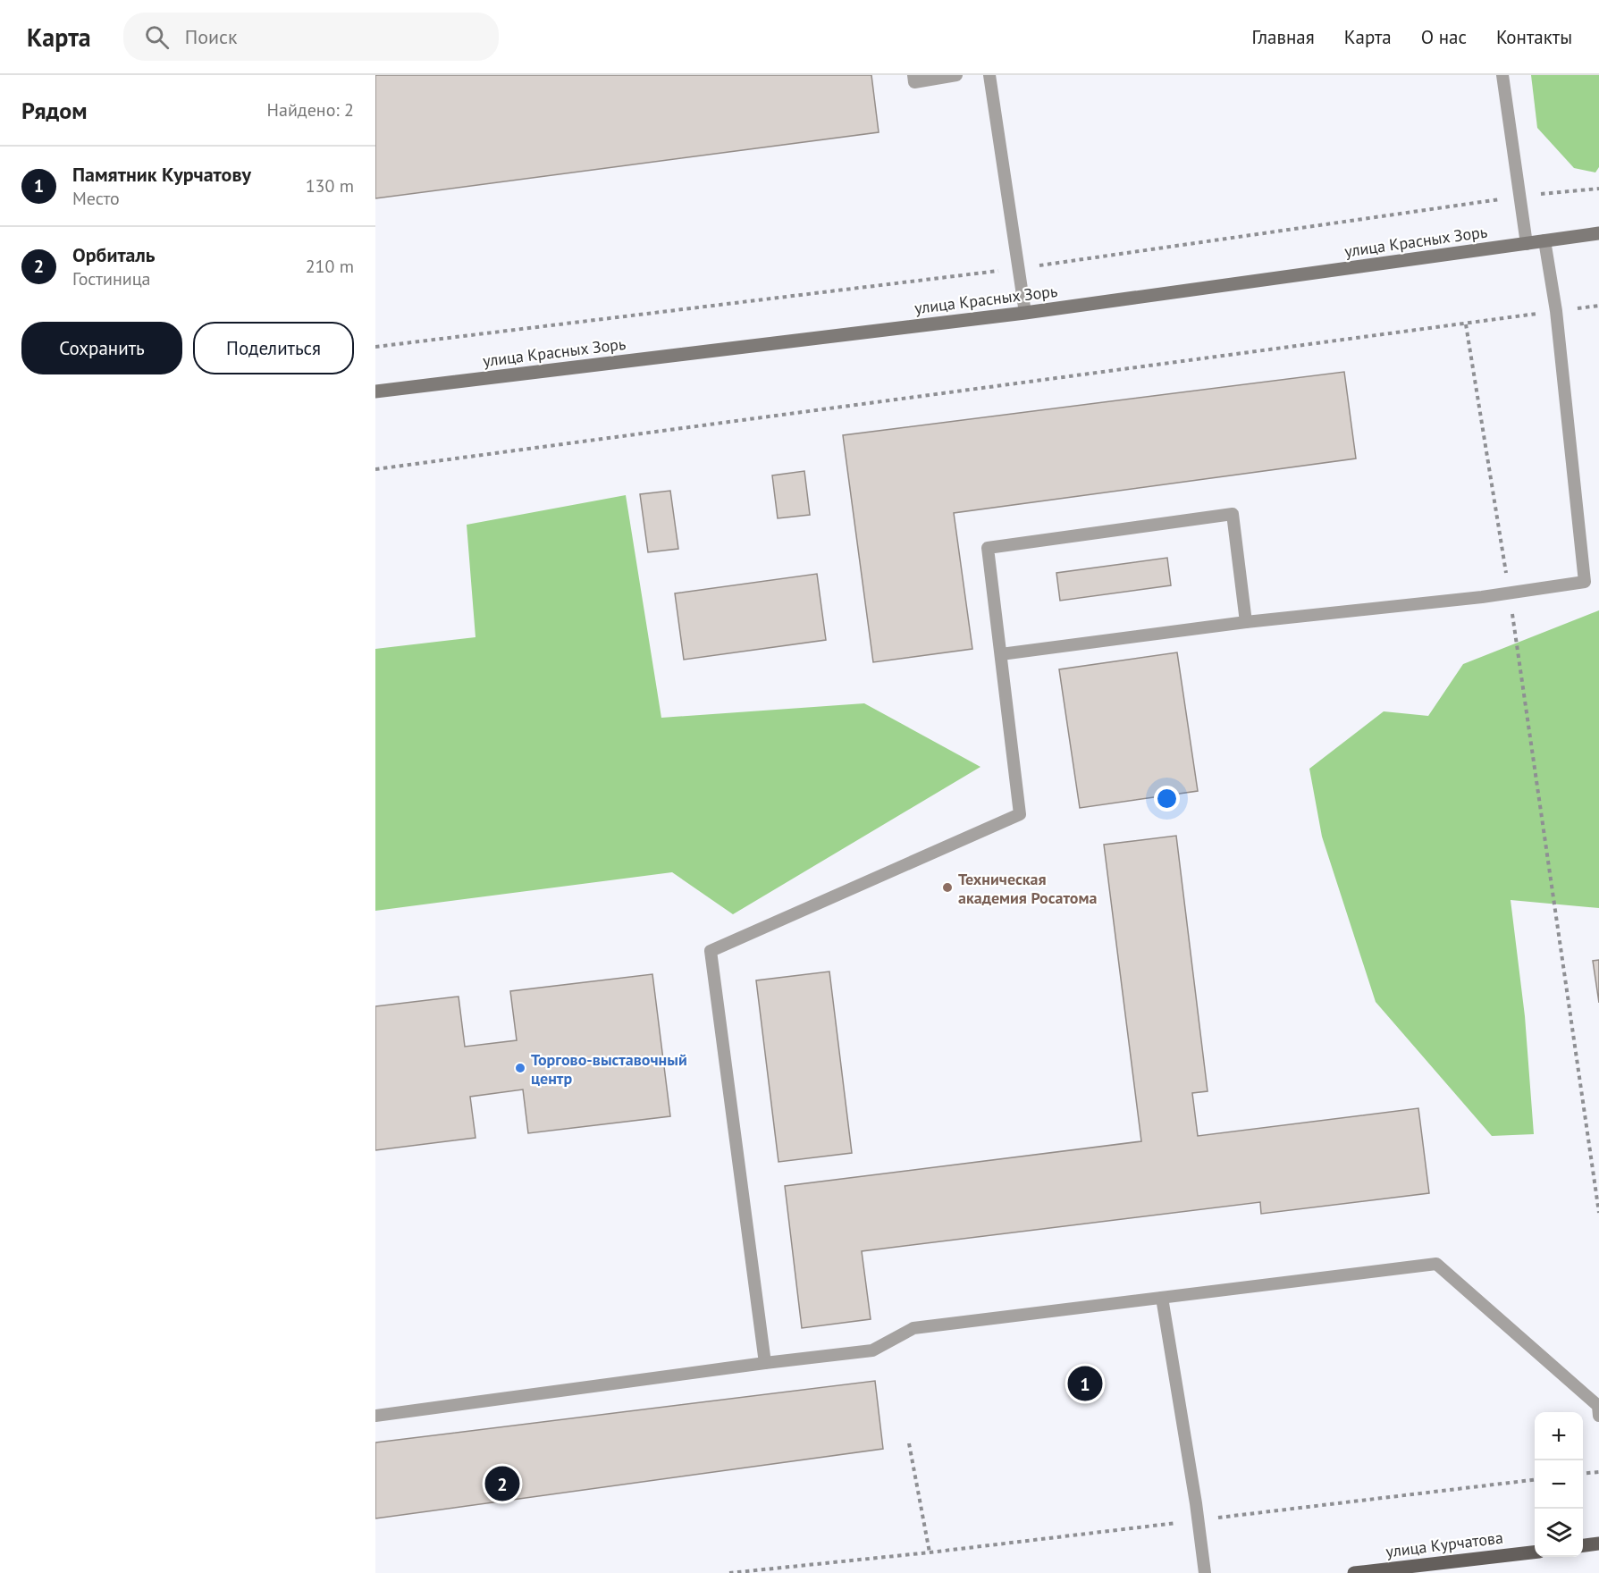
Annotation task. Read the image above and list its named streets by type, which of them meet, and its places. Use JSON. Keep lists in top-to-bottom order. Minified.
{"streets":{"main road":["улица Курчатова"],"street":["улица Красных Зорь"]},"places":["Техническая академия Росатома","Торгово-выставочный центр"],"page":{"header":"Карта","search":"Поиск","nav":["Главная","Карта","О нас","Контакты"],"heading":["Рядом","Найдено: 2"],"list":[{"mark":"1","name":"Памятник Курчатову","note":"Место","value":"130 m"},{"mark":"2","name":"Орбиталь","note":"Гостиница","value":"210 m"}],"buttons":["Сохранить","Поделиться"],"pins":["1","2"],"map_buttons":["+","−"]}}
